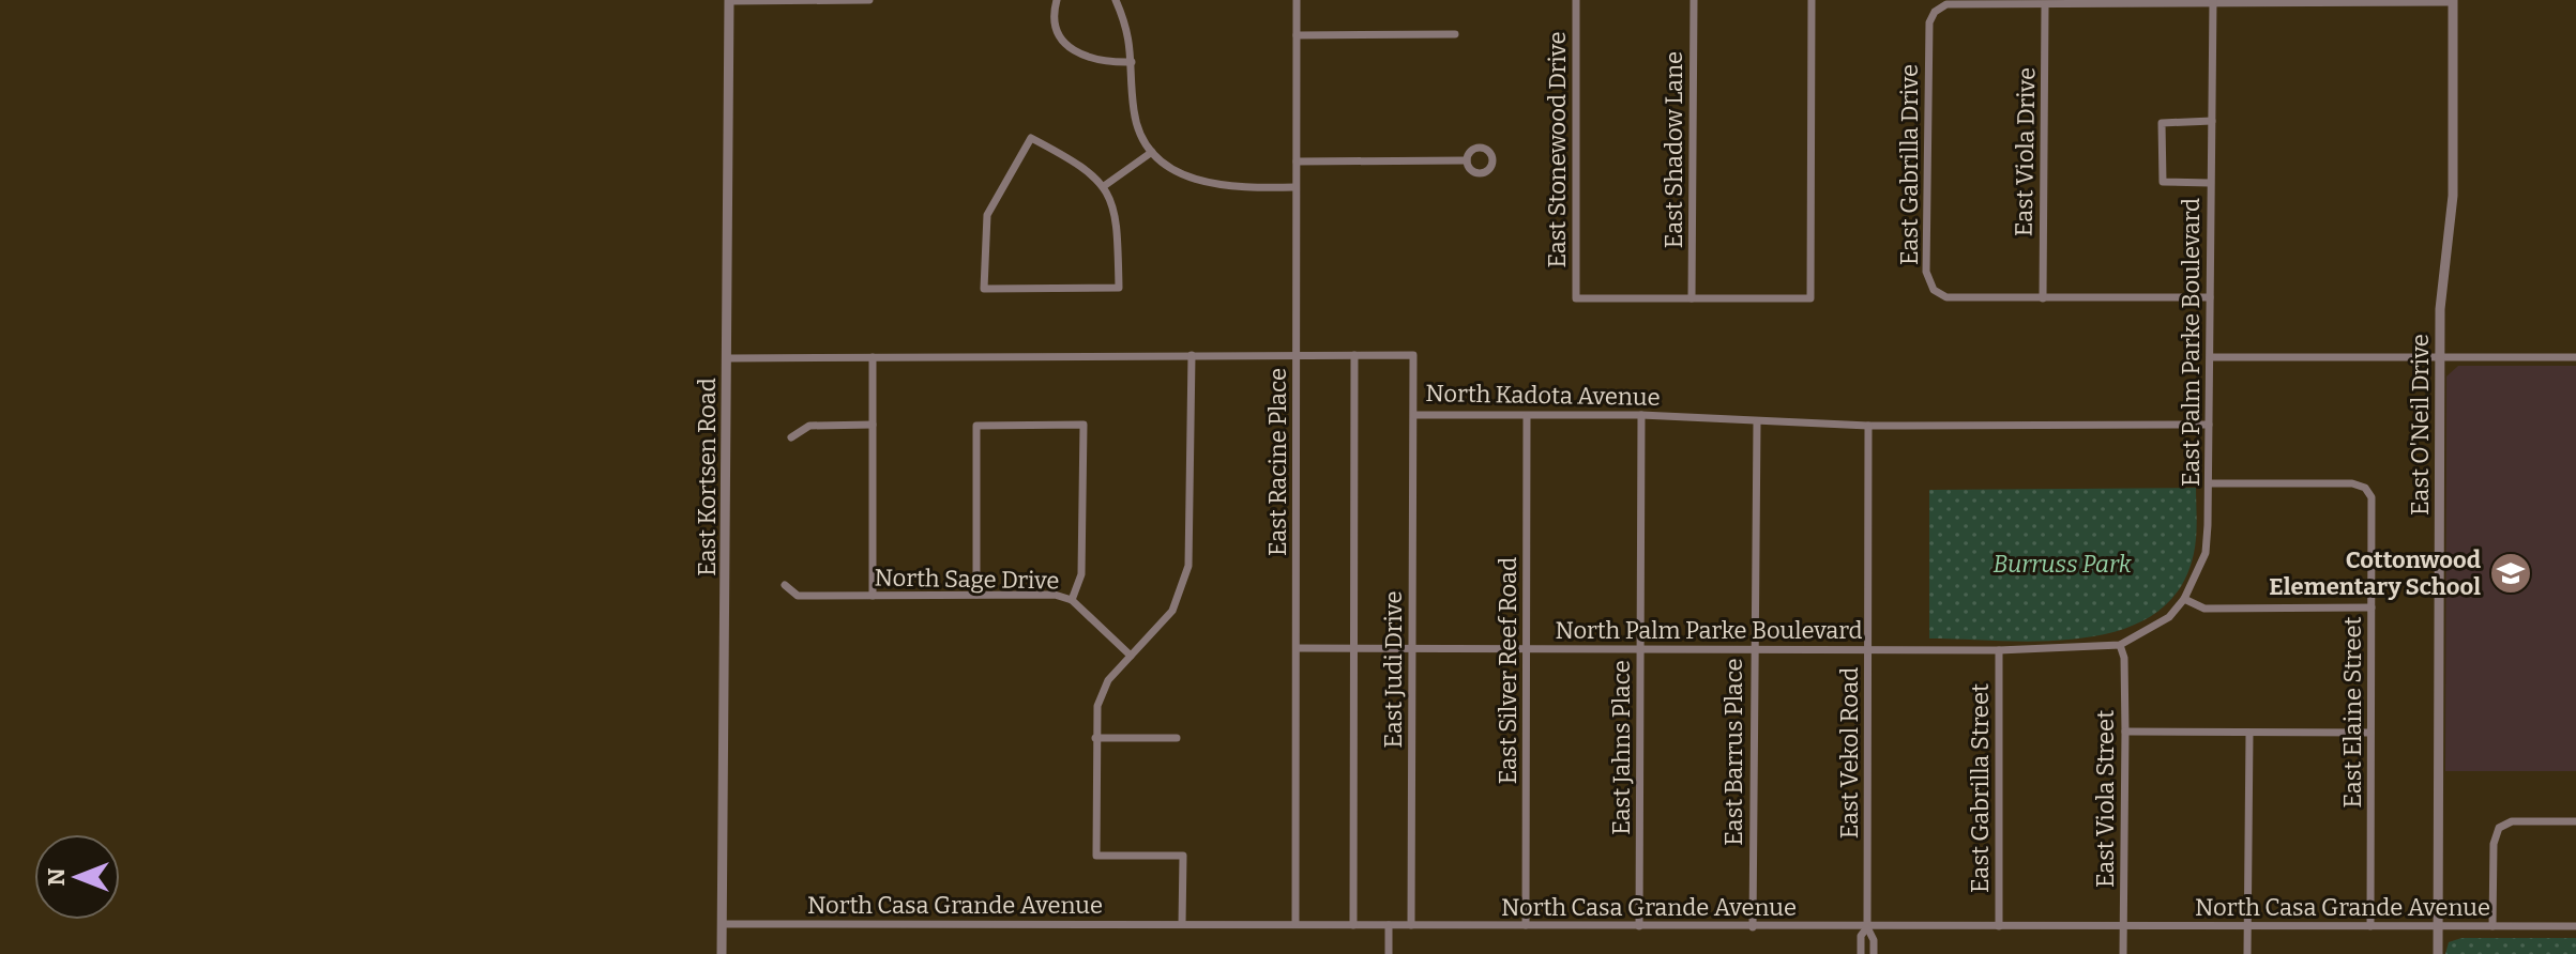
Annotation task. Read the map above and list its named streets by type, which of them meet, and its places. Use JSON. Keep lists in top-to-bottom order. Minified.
{"streets":{"street":["East Stonewood Drive","East Shadow Lane","East Viola Drive","East Gabrilla Drive","East Palm Parke Boulevard","North Kadota Avenue","East O'Neil Drive","East Racine Place","East Kortsen Road","North Sage Drive","North Palm Parke Boulevard","East Judi Drive","East Silver Reef Road","East Elaine Street","East Jahns Place","East Barrus Place","East Vekol Road","East Gabrilla Street","East Viola Street","North Casa Grande Avenue"]},"crossings":[["East Stonewood Drive","East Shadow Lane"],["East Viola Drive","East Gabrilla Drive"],["East Palm Parke Boulevard","North Kadota Avenue"],["East Palm Parke Boulevard","North Palm Parke Boulevard"],["East Palm Parke Boulevard","East Elaine Street"],["East Palm Parke Boulevard","East Viola Street"],["North Kadota Avenue","East Racine Place"],["North Kadota Avenue","East Kortsen Road"],["North Kadota Avenue","East Judi Drive"],["North Kadota Avenue","East Silver Reef Road"],["North Kadota Avenue","East Jahns Place"],["North Kadota Avenue","East Barrus Place"],["North Kadota Avenue","East Vekol Road"],["East O'Neil Drive","North Casa Grande Avenue"],["East Racine Place","North Palm Parke Boulevard"],["East Racine Place","North Casa Grande Avenue"],["East Kortsen Road","North Casa Grande Avenue"],["North Palm Parke Boulevard","East Judi Drive"],["North Palm Parke Boulevard","East Silver Reef Road"],["North Palm Parke Boulevard","East Jahns Place"],["North Palm Parke Boulevard","East Barrus Place"],["North Palm Parke Boulevard","East Vekol Road"],["North Palm Parke Boulevard","East Gabrilla Street"],["North Palm Parke Boulevard","East Viola Street"],["East Judi Drive","North Casa Grande Avenue"],["East Silver Reef Road","North Casa Grande Avenue"],["East Elaine Street","North Casa Grande Avenue"],["East Jahns Place","North Casa Grande Avenue"],["East Barrus Place","North Casa Grande Avenue"],["East Vekol Road","North Casa Grande Avenue"],["East Gabrilla Street","North Casa Grande Avenue"],["East Viola Street","North Casa Grande Avenue"]],"parks":["Burruss Park"],"places":{"school or university":["Cottonwood Elementary School"]},"north":"left"}
